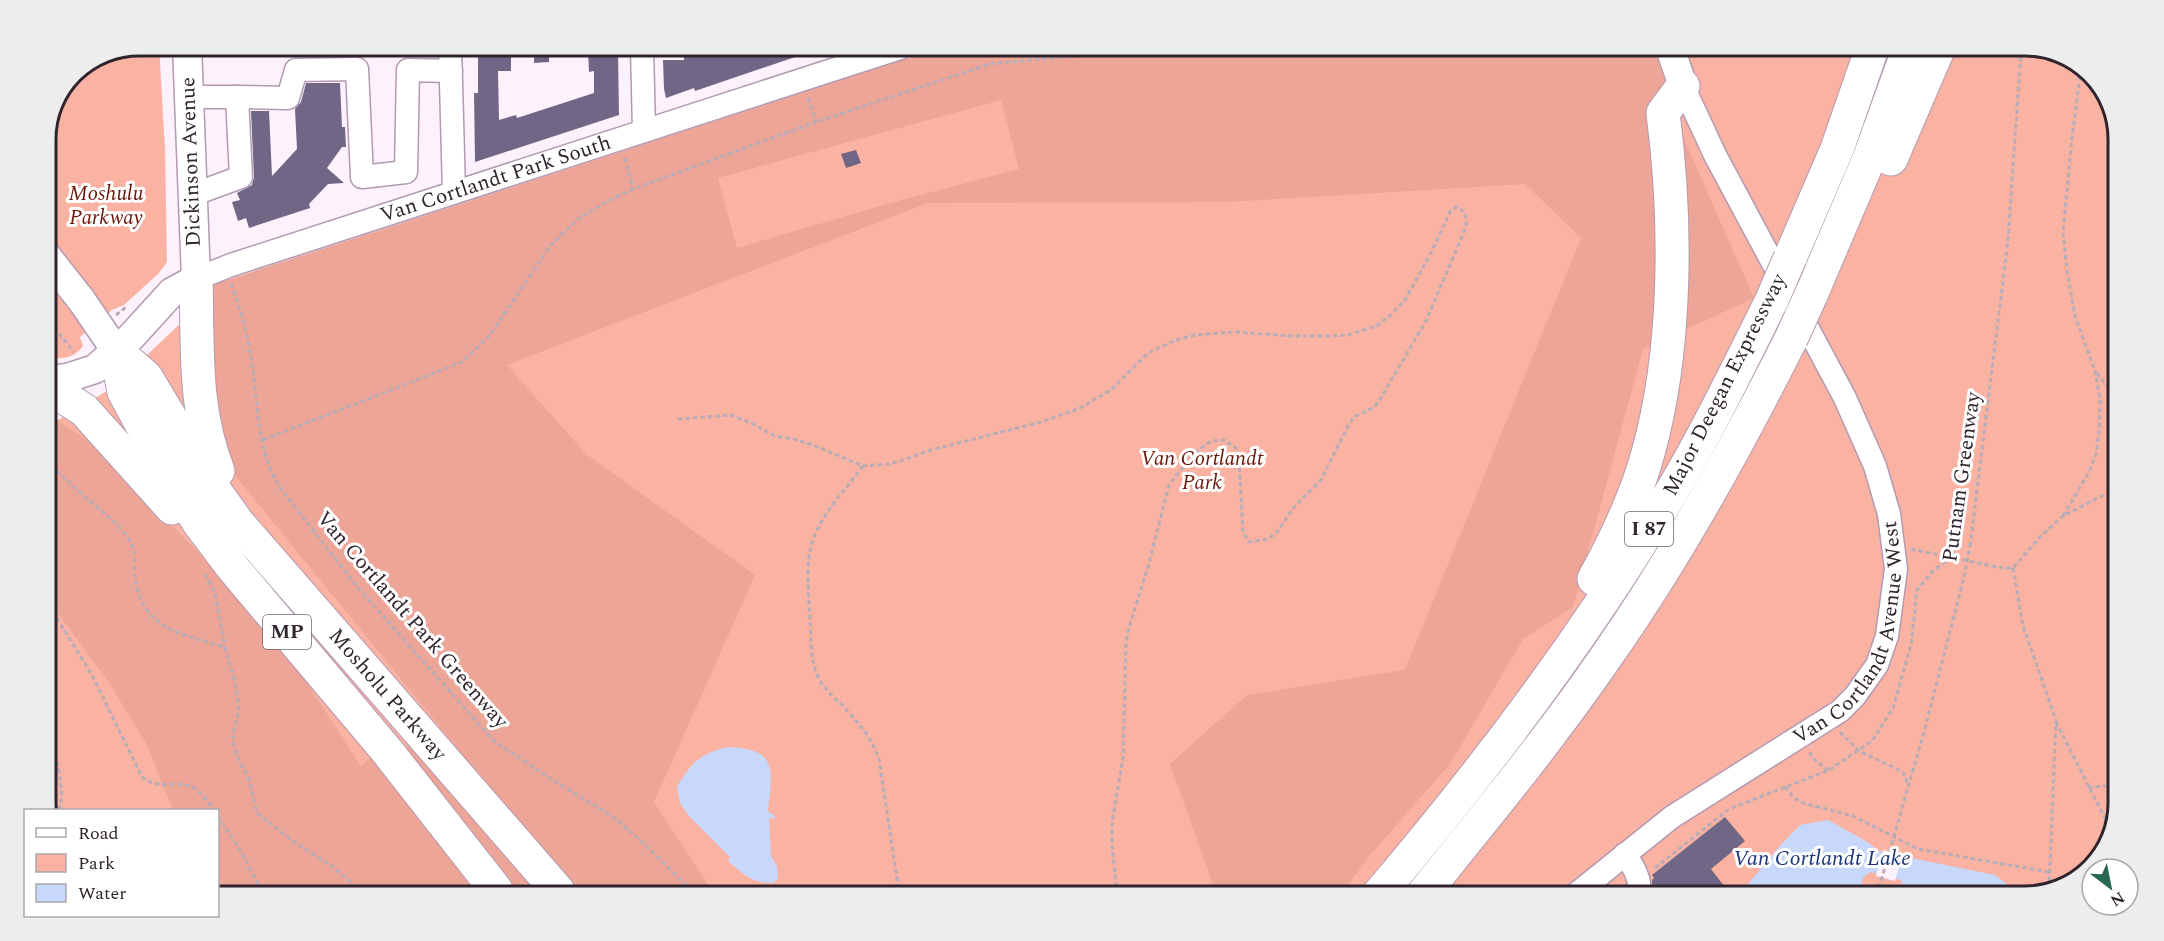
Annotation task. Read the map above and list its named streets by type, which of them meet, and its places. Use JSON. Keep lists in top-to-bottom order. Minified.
{"streets":{"highway":["Major Deegan Expressway","I 87","MP","Mosholu Parkway"],"main road":["Dickinson Avenue","Van Cortlandt Park South"],"street":["Van Cortlandt Avenue West"],"path":["Putnam Greenway","Van Cortlandt Park Greenway"]},"crossings":[["Dickinson Avenue","Van Cortlandt Park South"],["Van Cortlandt Park South","Mosholu Parkway"]],"water":["Van Cortlandt Lake"],"parks":["Moshulu Parkway","Van Cortlandt Park"],"legend":["Road","Park","Water"],"north":"bottom right"}
